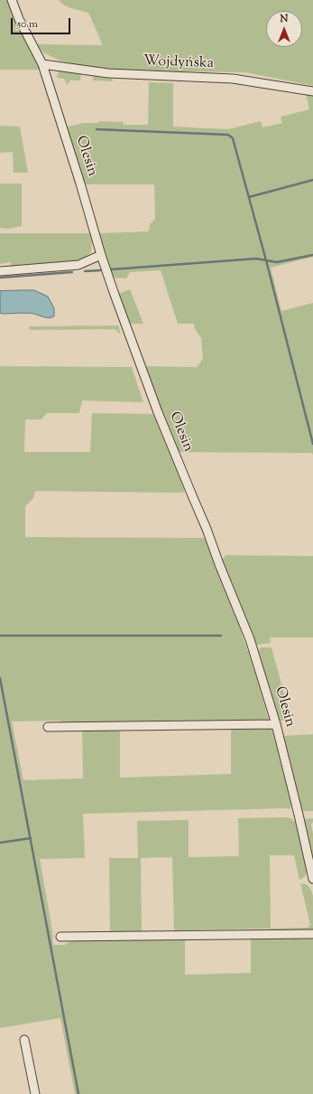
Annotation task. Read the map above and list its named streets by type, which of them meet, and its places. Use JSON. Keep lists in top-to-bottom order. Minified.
{"streets":{"street":["Wojdyńska","Olesin"]},"crossings":[["Wojdyńska","Olesin"]],"scale_bar":"50 m","north":"top"}
